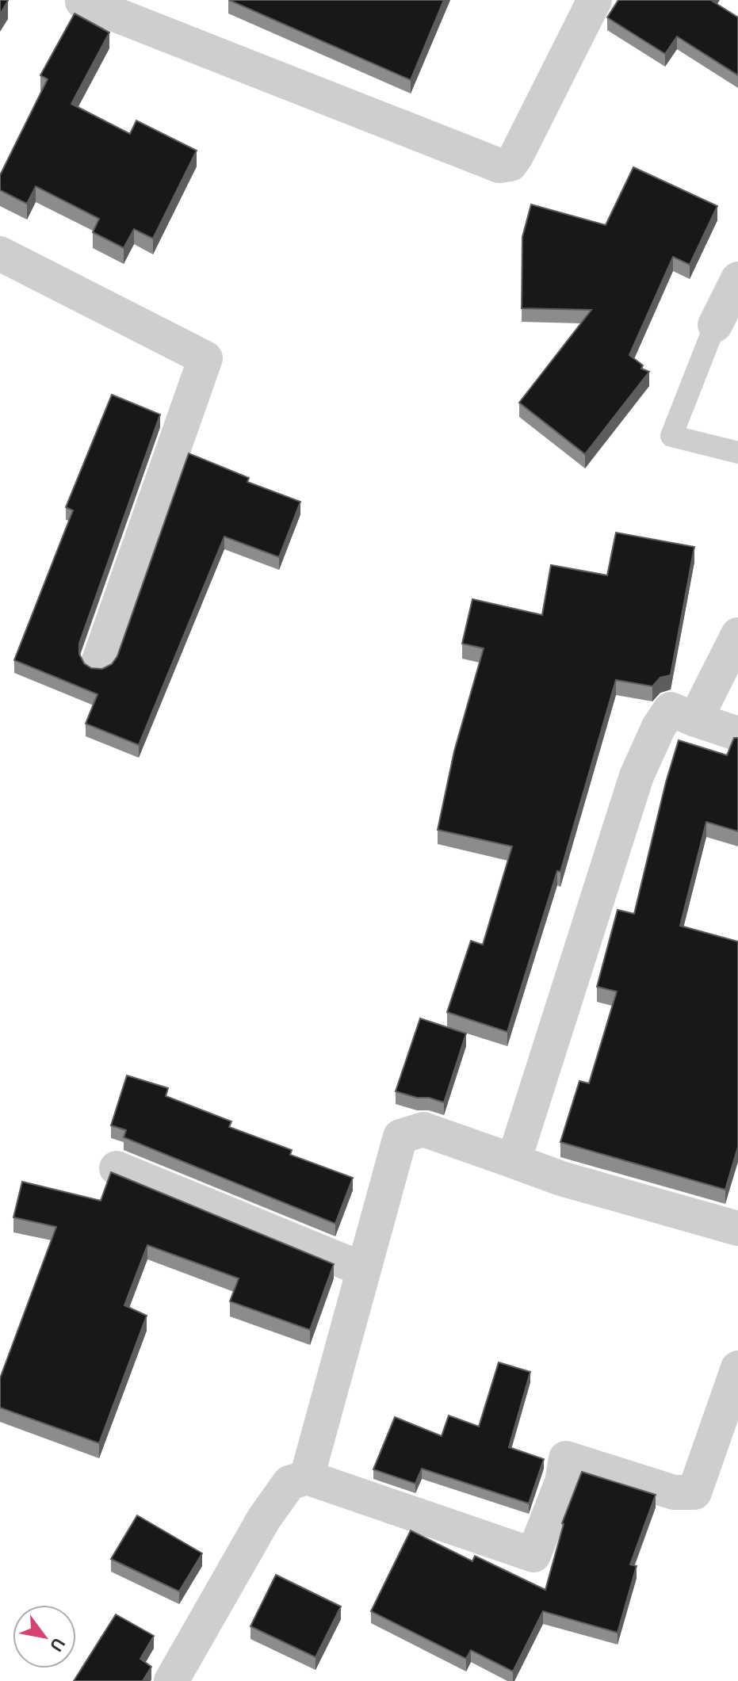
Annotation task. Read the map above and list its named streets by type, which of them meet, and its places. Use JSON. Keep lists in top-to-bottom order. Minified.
{"north":"bottom right"}
